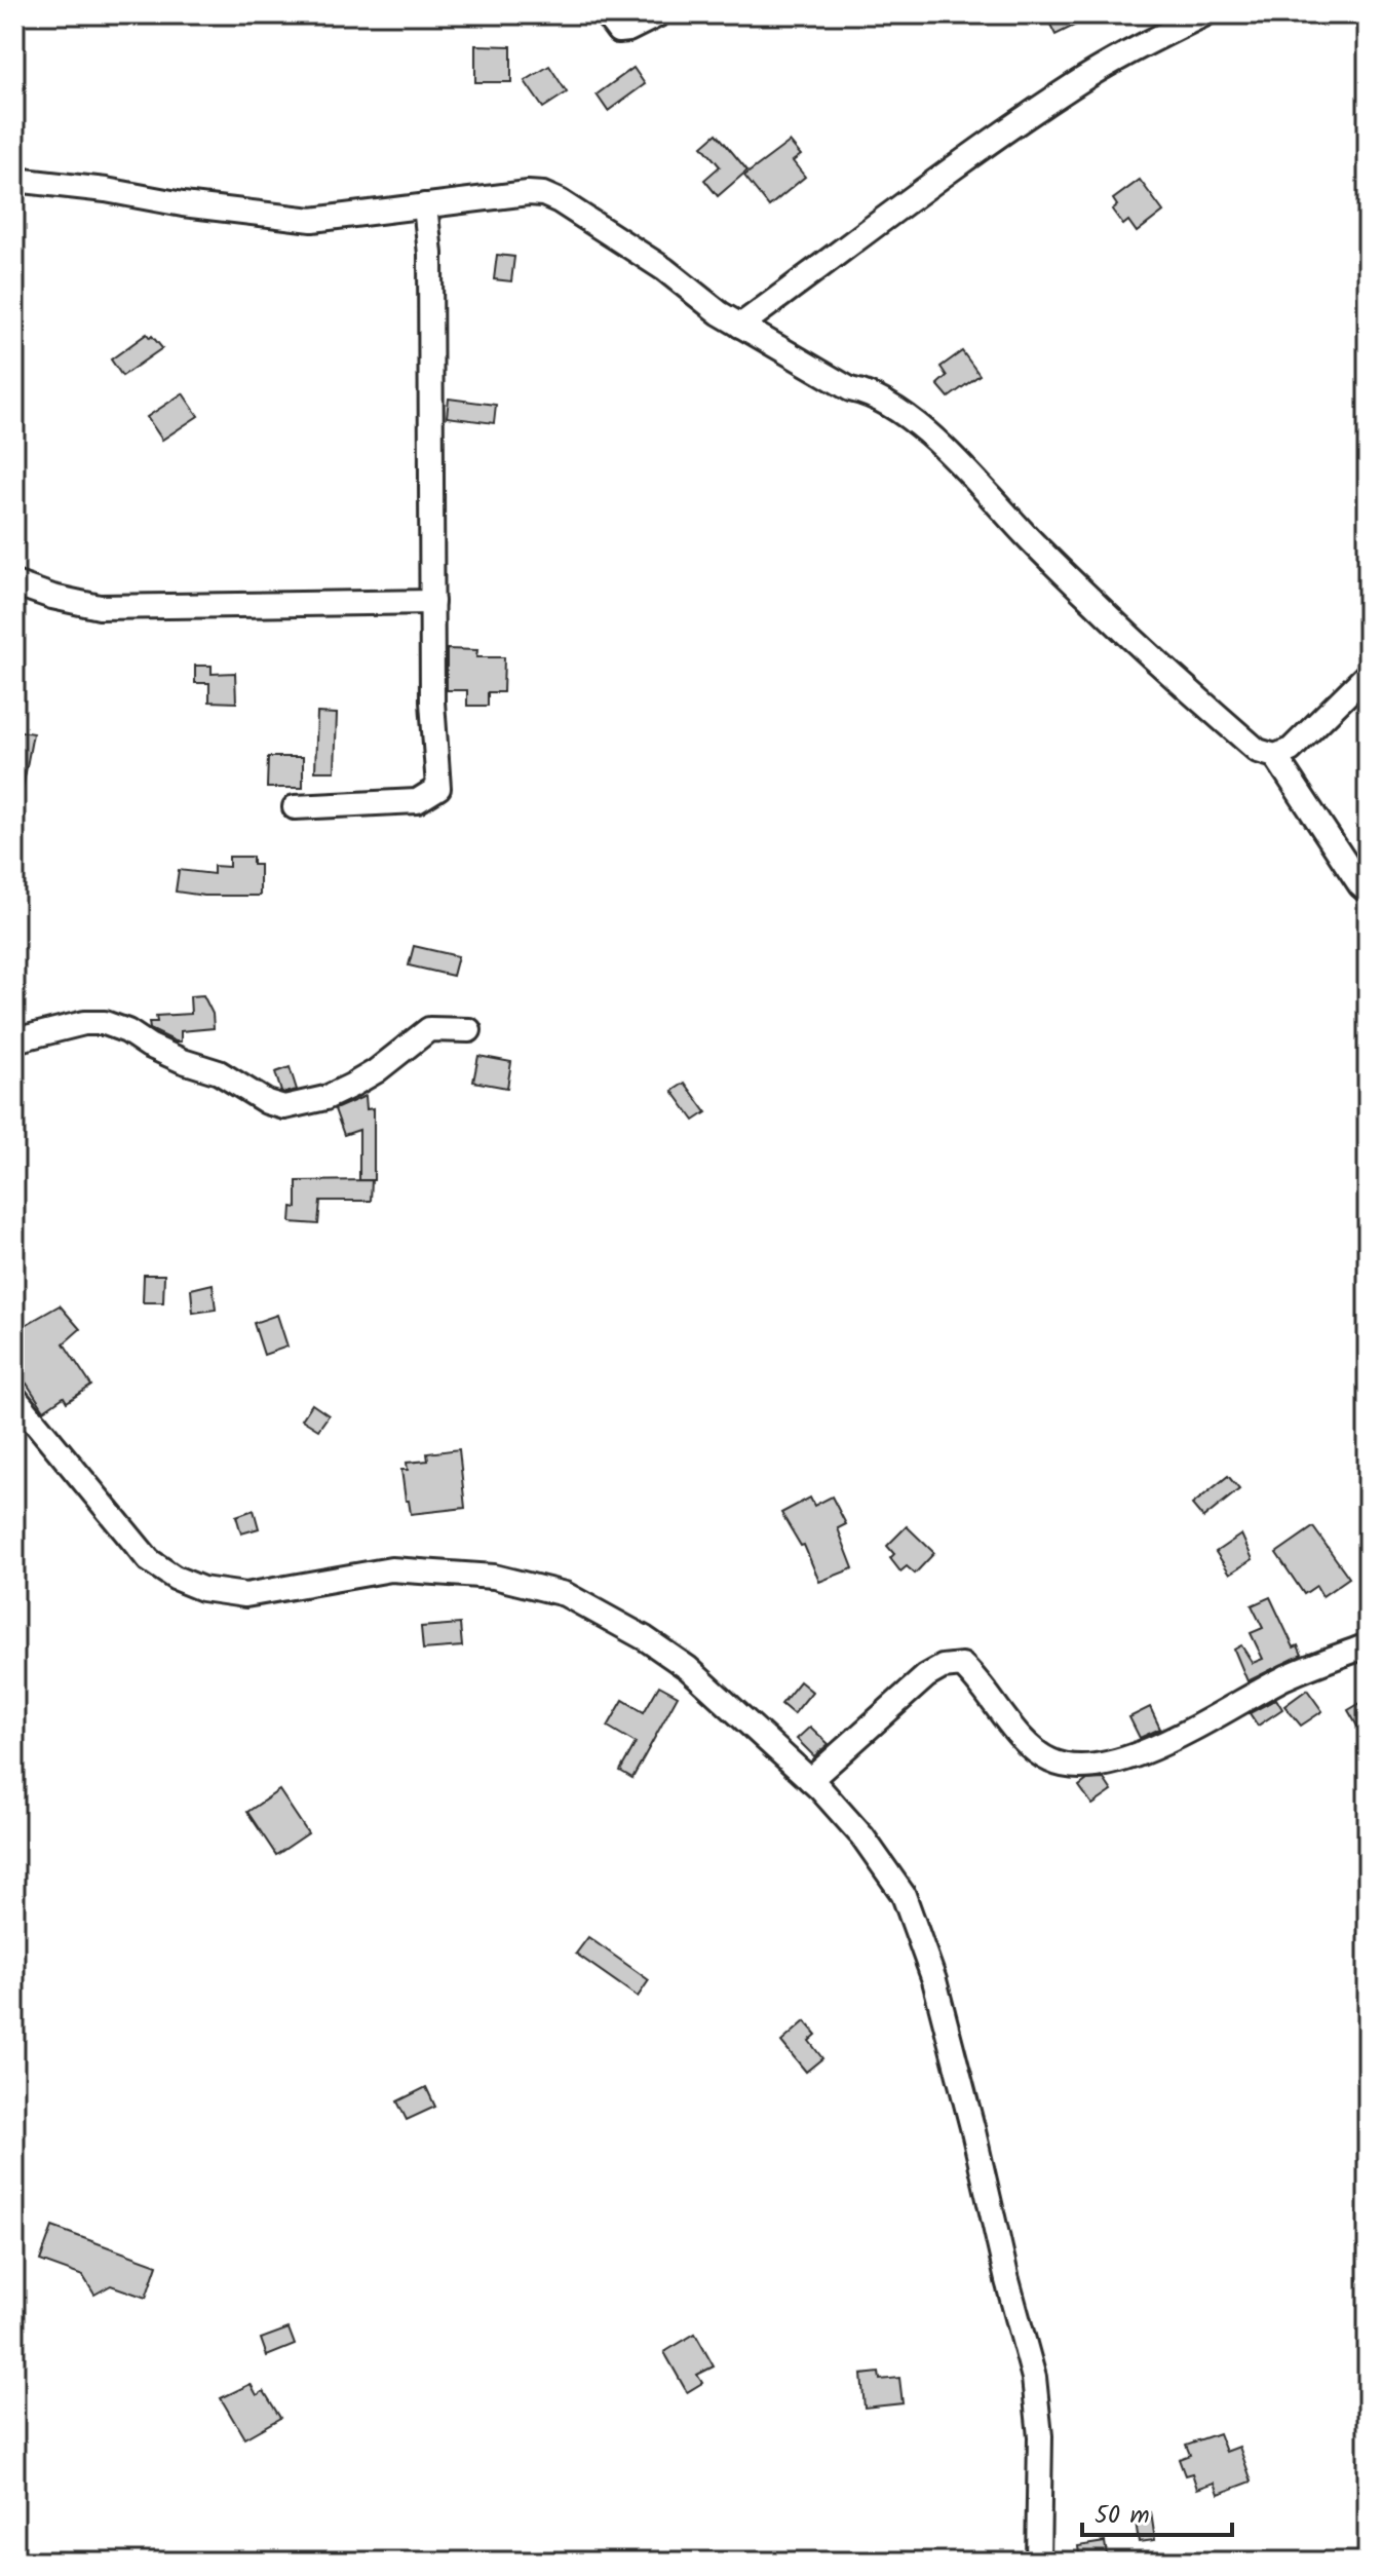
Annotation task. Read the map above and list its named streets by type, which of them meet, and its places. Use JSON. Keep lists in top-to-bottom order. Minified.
{"scale_bar":"50 m"}
